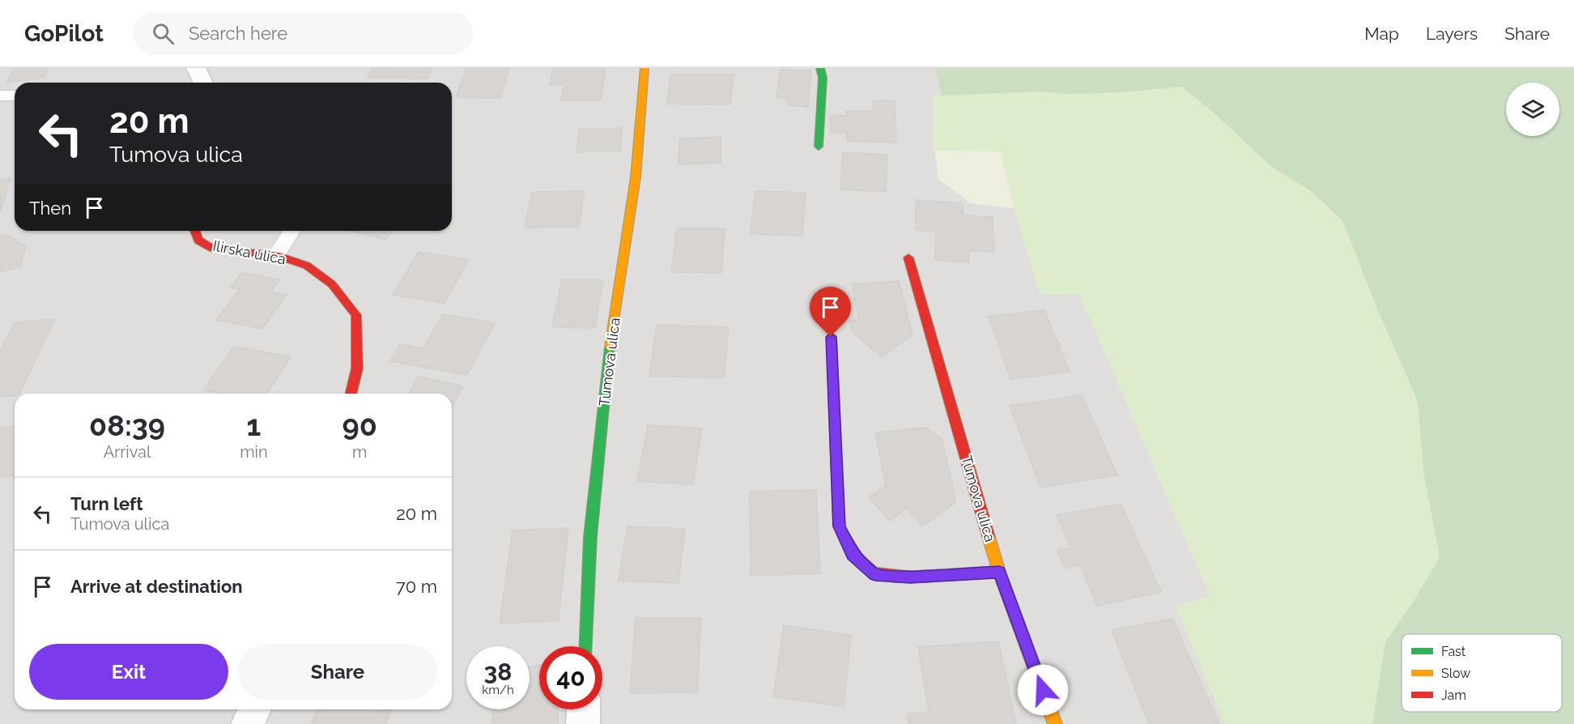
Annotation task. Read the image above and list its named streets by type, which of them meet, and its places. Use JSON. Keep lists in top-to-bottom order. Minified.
{"streets":{"street":["Ilirska ulica","Tumova ulica"]},"legend":["Fast","Slow","Jam"],"page":{"header":"GoPilot","search":"Search here","nav":["Map","Layers","Share"],"turn":["20 m","Tumova ulica"],"then":"Then","eta":["08:39","Arrival","1","min","90","m"],"list":[{"name":"Turn left","note":"Tumova ulica","value":"20 m"},{"name":"Arrive at destination","value":"70 m"}],"buttons":["Exit","Share"],"speed":"38 km/h","limit":"40"}}
